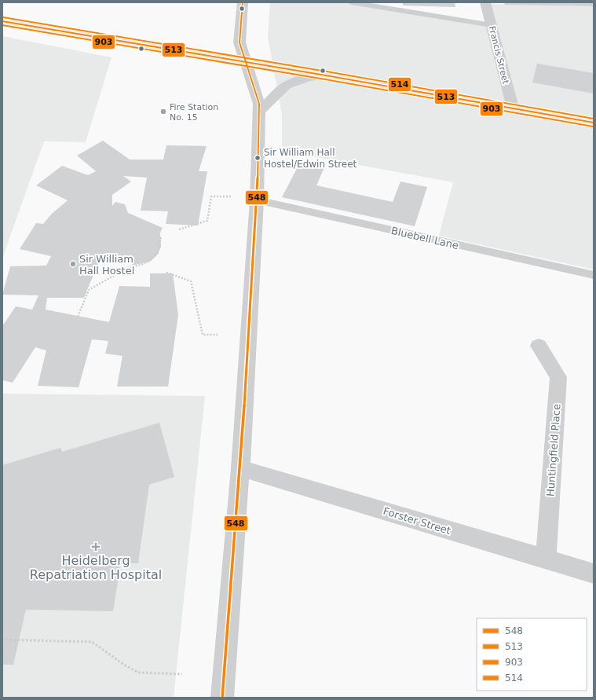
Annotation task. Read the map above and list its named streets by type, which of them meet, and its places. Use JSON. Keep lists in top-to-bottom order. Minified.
{"streets":{"street":["Francis Street","Huntingfield Place","Forster Street"],"lane":["Bluebell Lane"]},"crossings":[["Huntingfield Place","Forster Street"]],"places":{"other":["Fire Station No. 15","Sir William Hall Hostel/Edwin Street","Sir William Hall Hostel"],"health":["Heidelberg Repatriation Hospital"]},"lines":["transit line 548","transit line 514","transit line 513","transit line 903"],"legend":["548","513","903","514"]}
